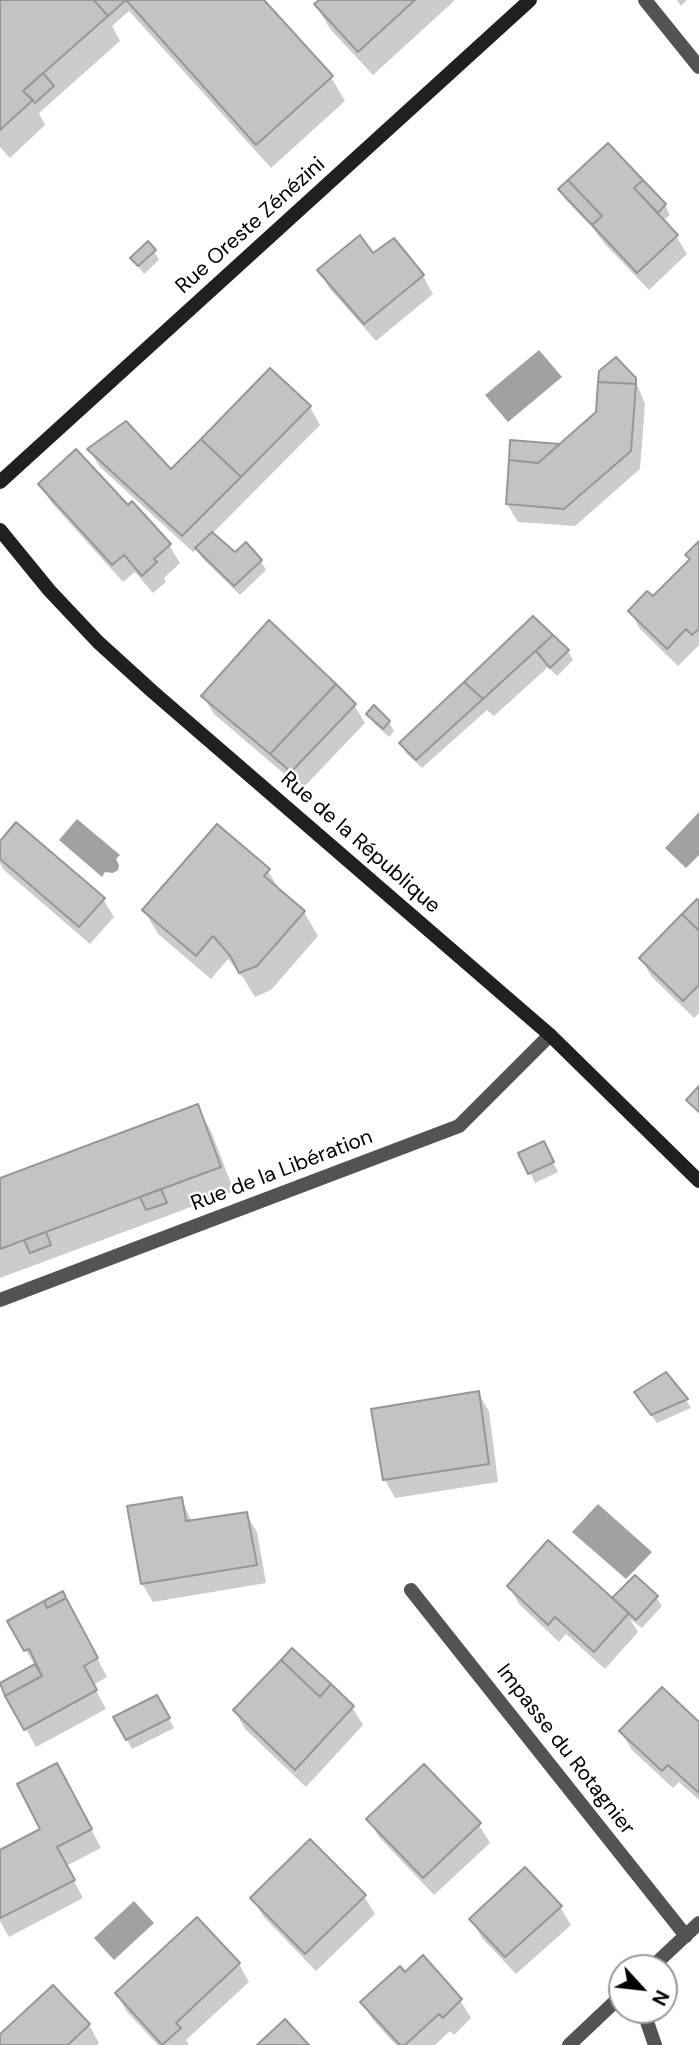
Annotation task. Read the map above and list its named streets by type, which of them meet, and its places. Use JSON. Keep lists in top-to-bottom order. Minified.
{"streets":{"street":["Rue Oreste Zénézini","Rue de la République","Rue de la Libération","Impasse du Rotagnier"]},"crossings":[["Rue de la République","Rue de la Libération"]],"north":"bottom right"}
